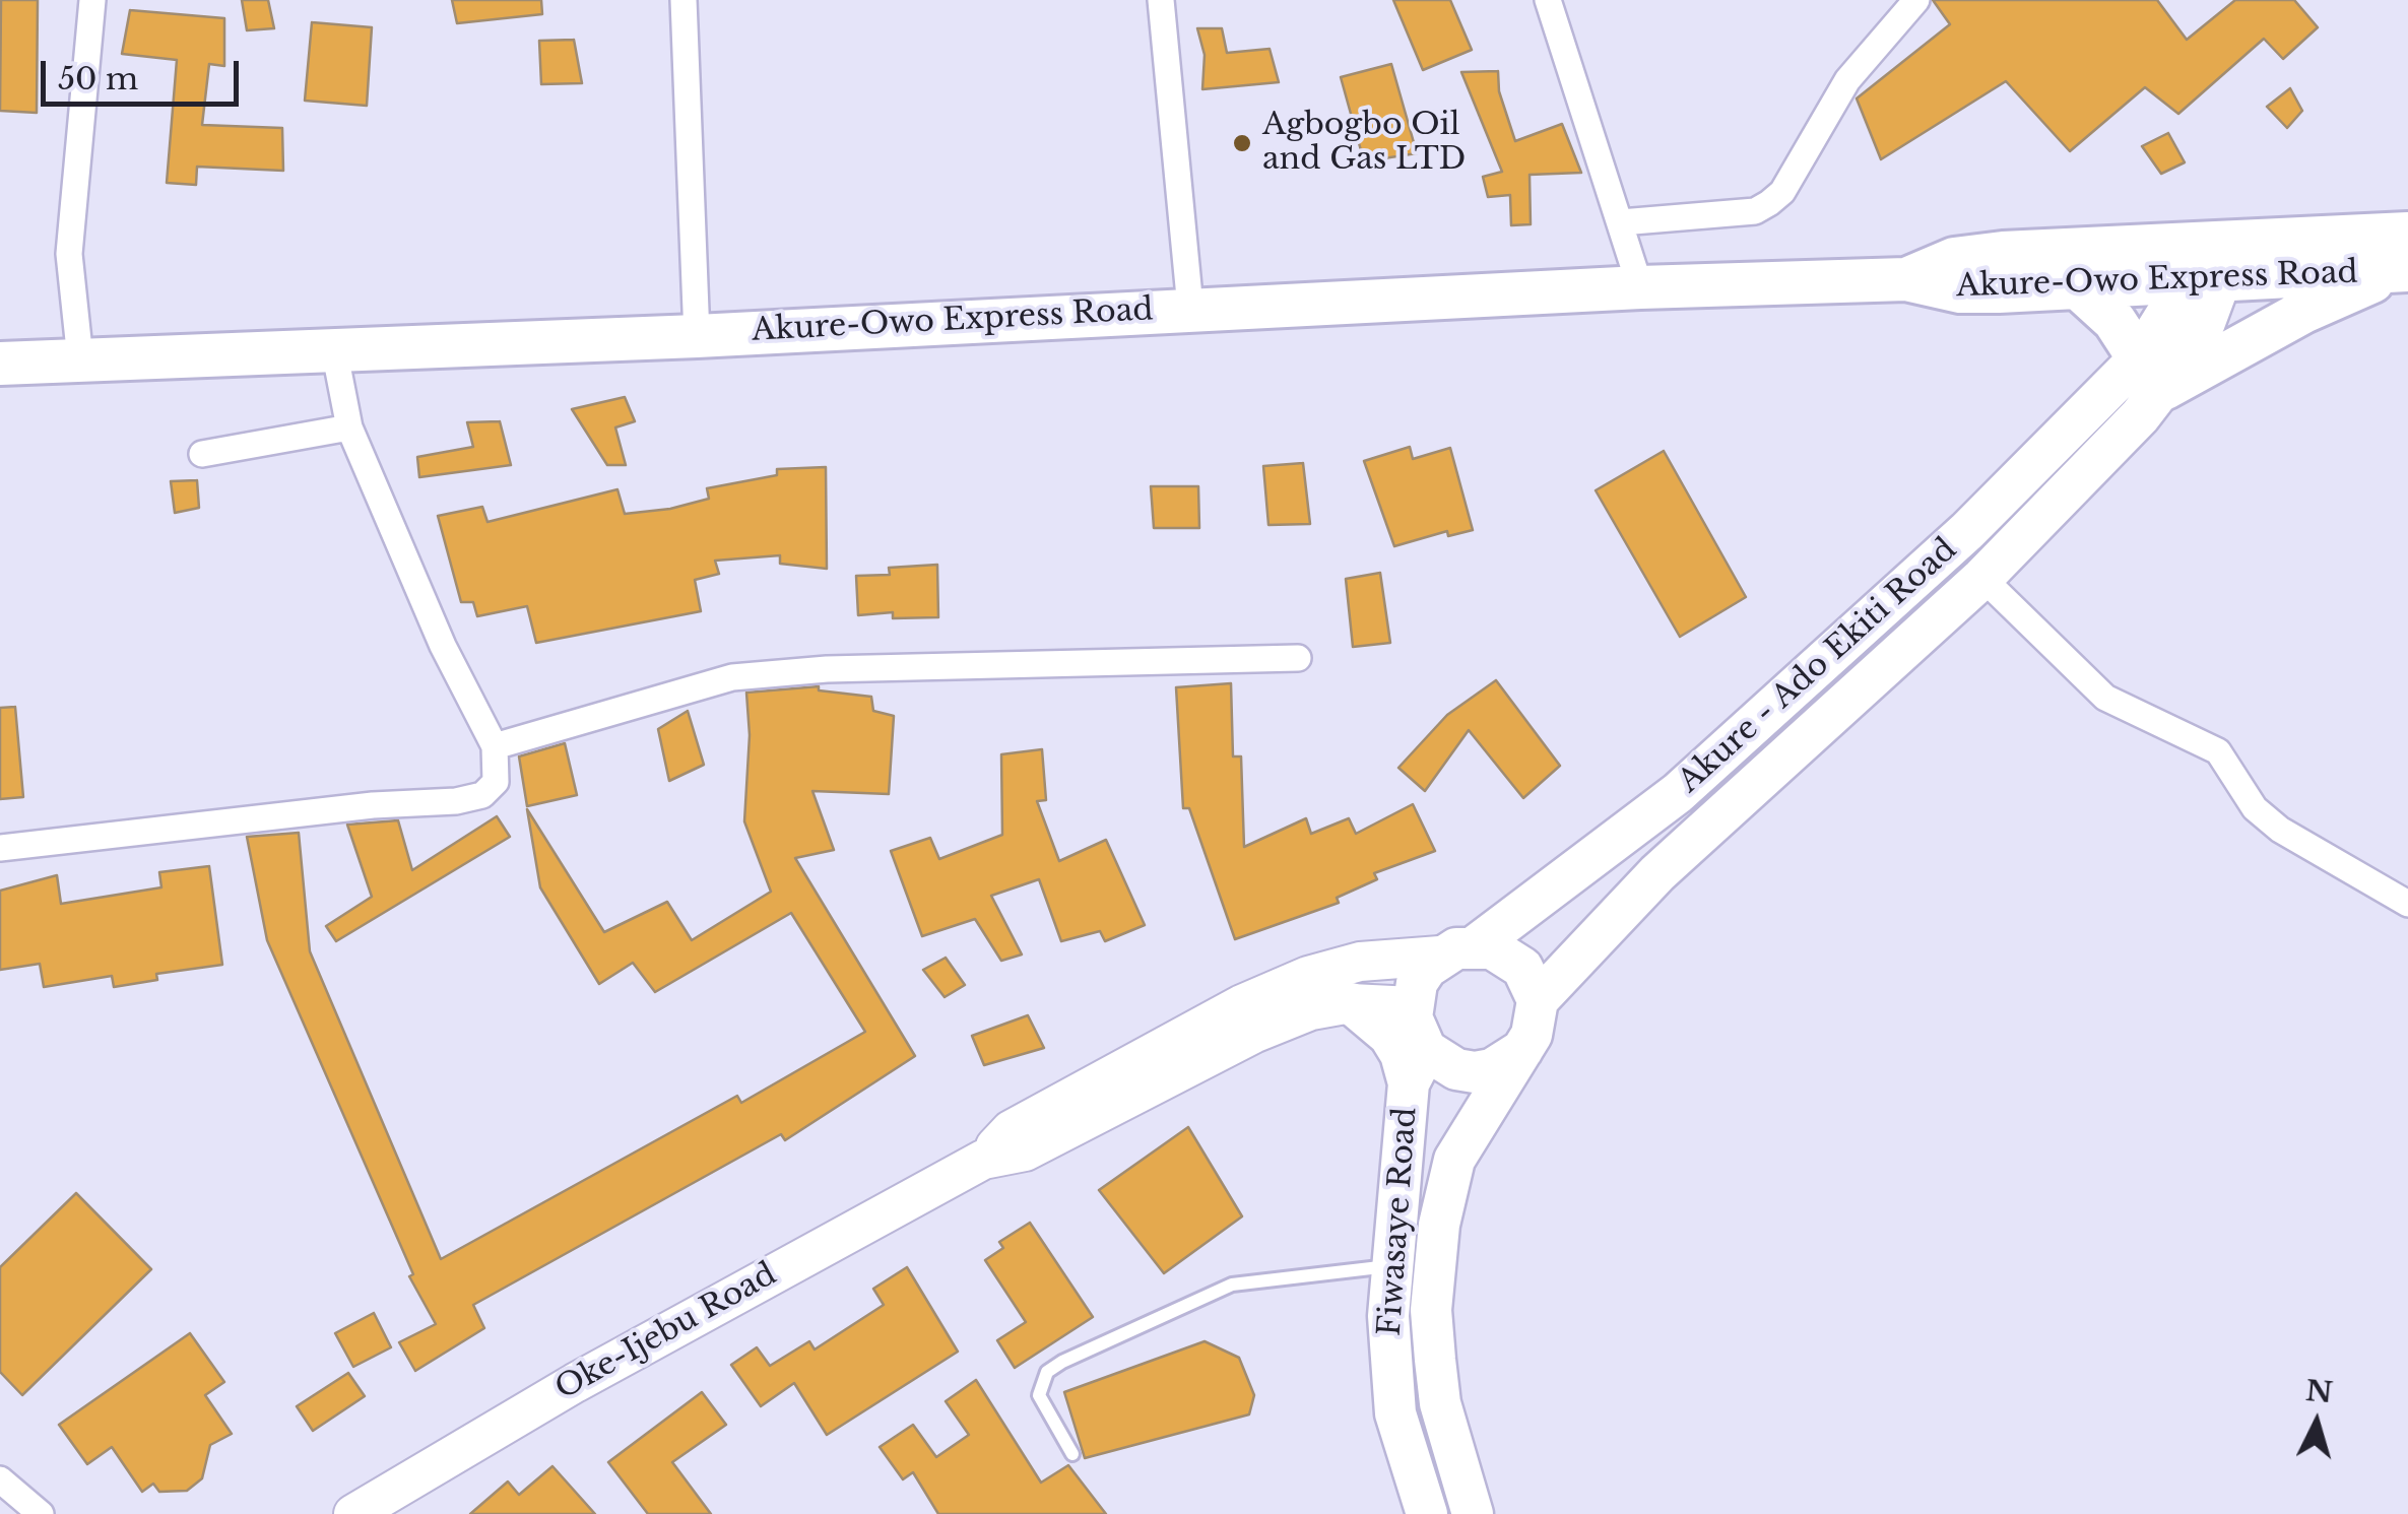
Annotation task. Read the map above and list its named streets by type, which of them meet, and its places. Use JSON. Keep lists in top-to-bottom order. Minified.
{"streets":{"highway":["Akure-Owo Express Road"],"main road":["Akure - Ado Ekiti Road","Fiwasaye Road","Oke-Ijebu Road"]},"crossings":[["Akure - Ado Ekiti Road","Fiwasaye Road"]],"places":["Agbogbo Oil and Gas LTD"],"scale_bar":"50 m","north":"top"}
